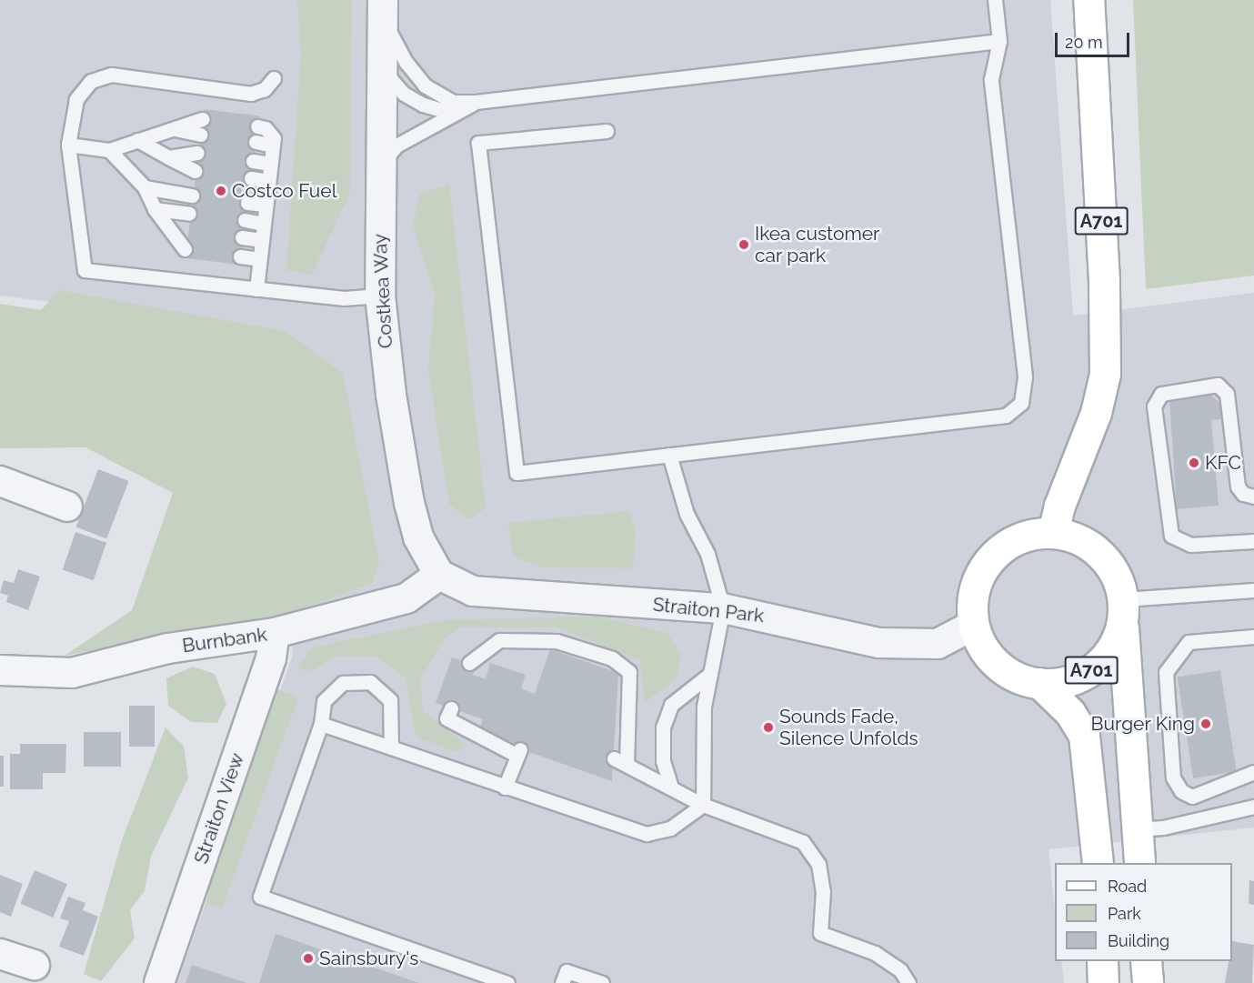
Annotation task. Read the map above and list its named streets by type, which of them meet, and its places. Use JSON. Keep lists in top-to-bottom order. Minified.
{"streets":{"main road":["A701"],"street":["Costkea Way","Straiton Park","Burnbank","Straiton View"]},"crossings":[["A701","Straiton Park"],["Costkea Way","Straiton Park"],["Costkea Way","Burnbank"],["Straiton Park","Burnbank"],["Burnbank","Straiton View"]],"places":["Costco Fuel","Ikea customer car park","KFC","Burger King","Sounds Fade, Silence Unfolds","Sainsbury's"],"legend":["Road","Park","Building"],"scale_bar":"20 m"}
